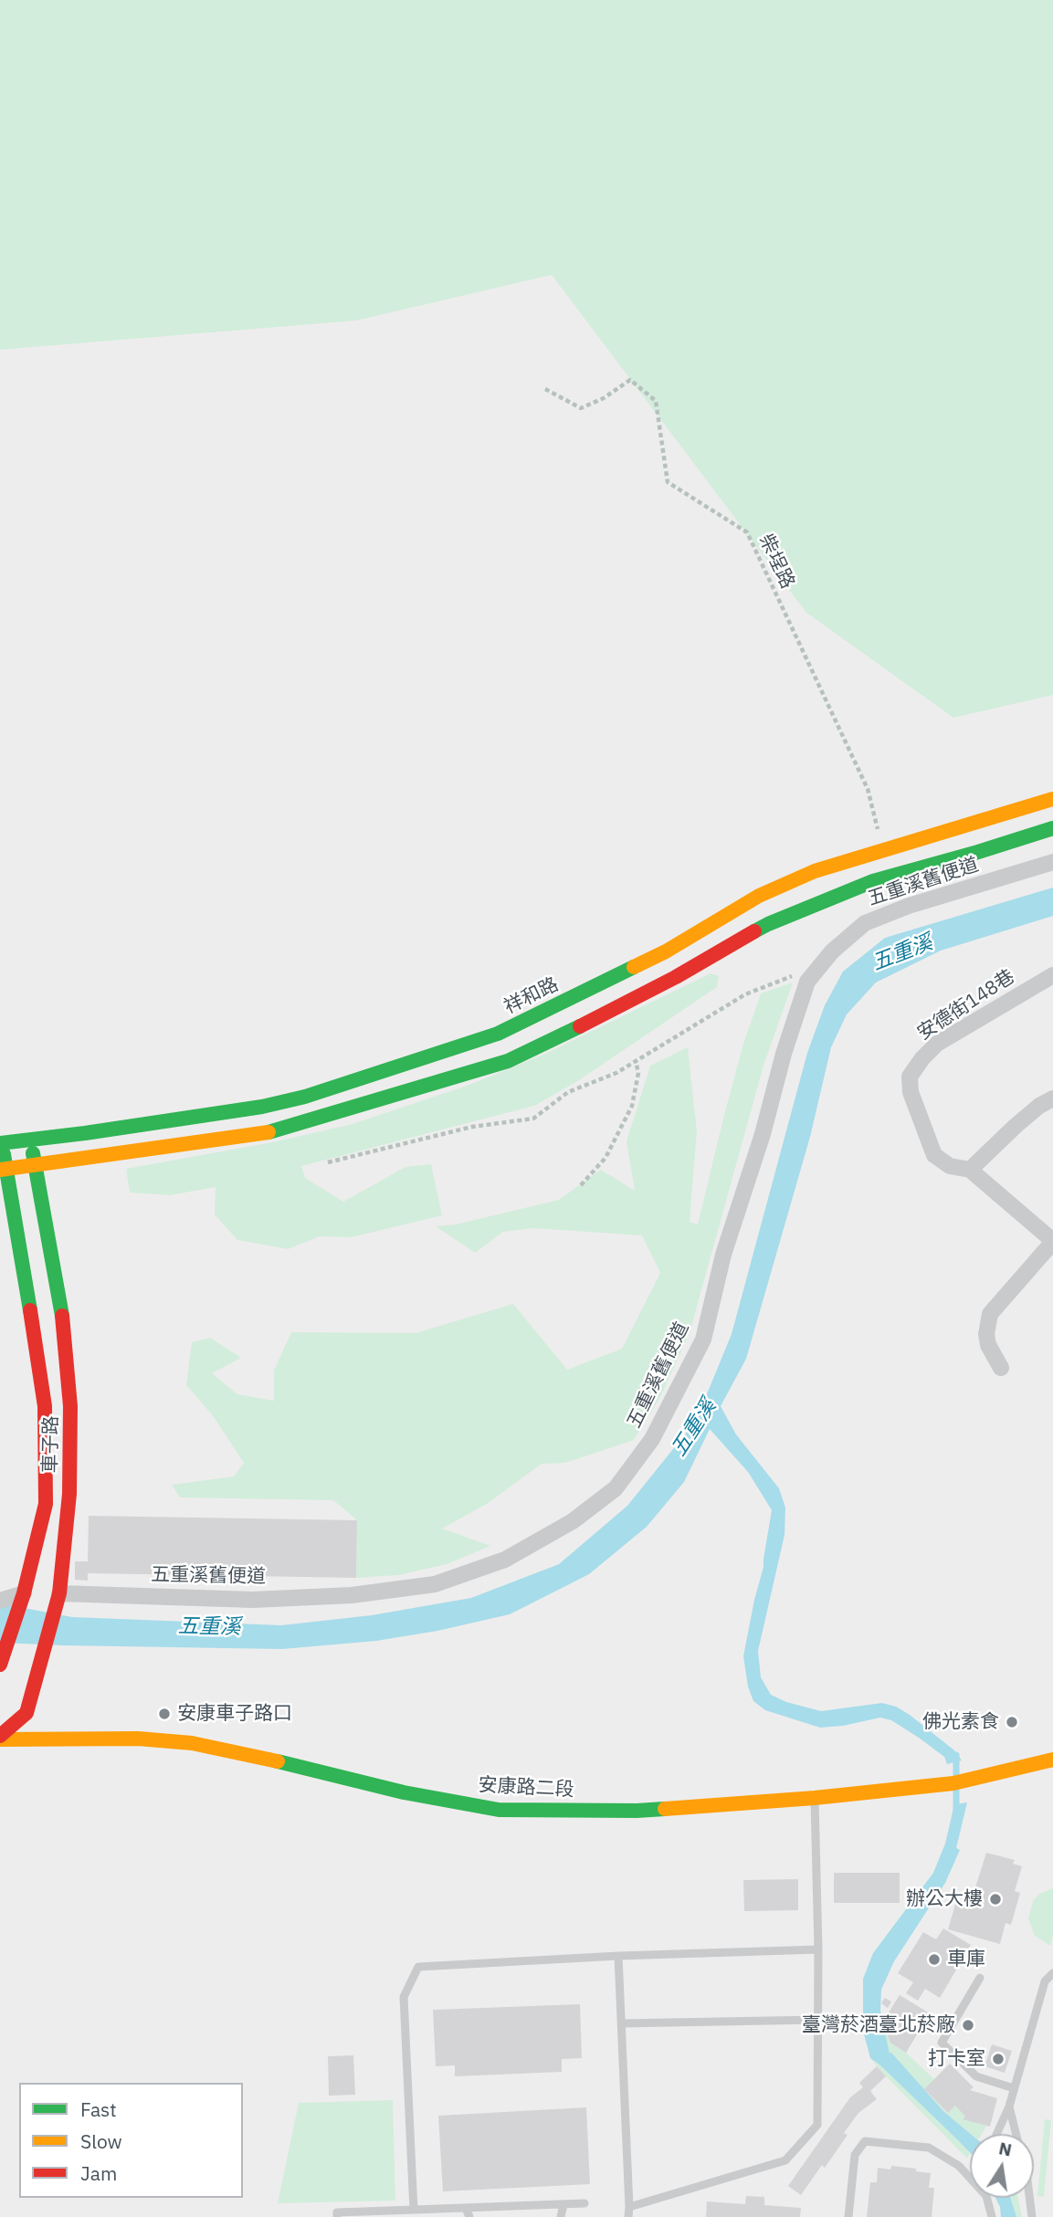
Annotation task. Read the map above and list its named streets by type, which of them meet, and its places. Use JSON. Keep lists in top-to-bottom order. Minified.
{"streets":{"main road":["祥和路","車子路","安康路二段"],"street":["五重溪舊便道","安德街148巷"],"path":["柴埕路"]},"crossings":[["柴埕路","祥和路"],["五重溪舊便道","車子路"],["祥和路","車子路"],["車子路","安康路二段"]],"water":["五重溪"],"places":["安康車子路口","佛光素食","辦公大樓","車庫","臺灣菸酒臺北菸廠","打卡室"],"legend":["Fast","Slow","Jam"],"north":"top"}
